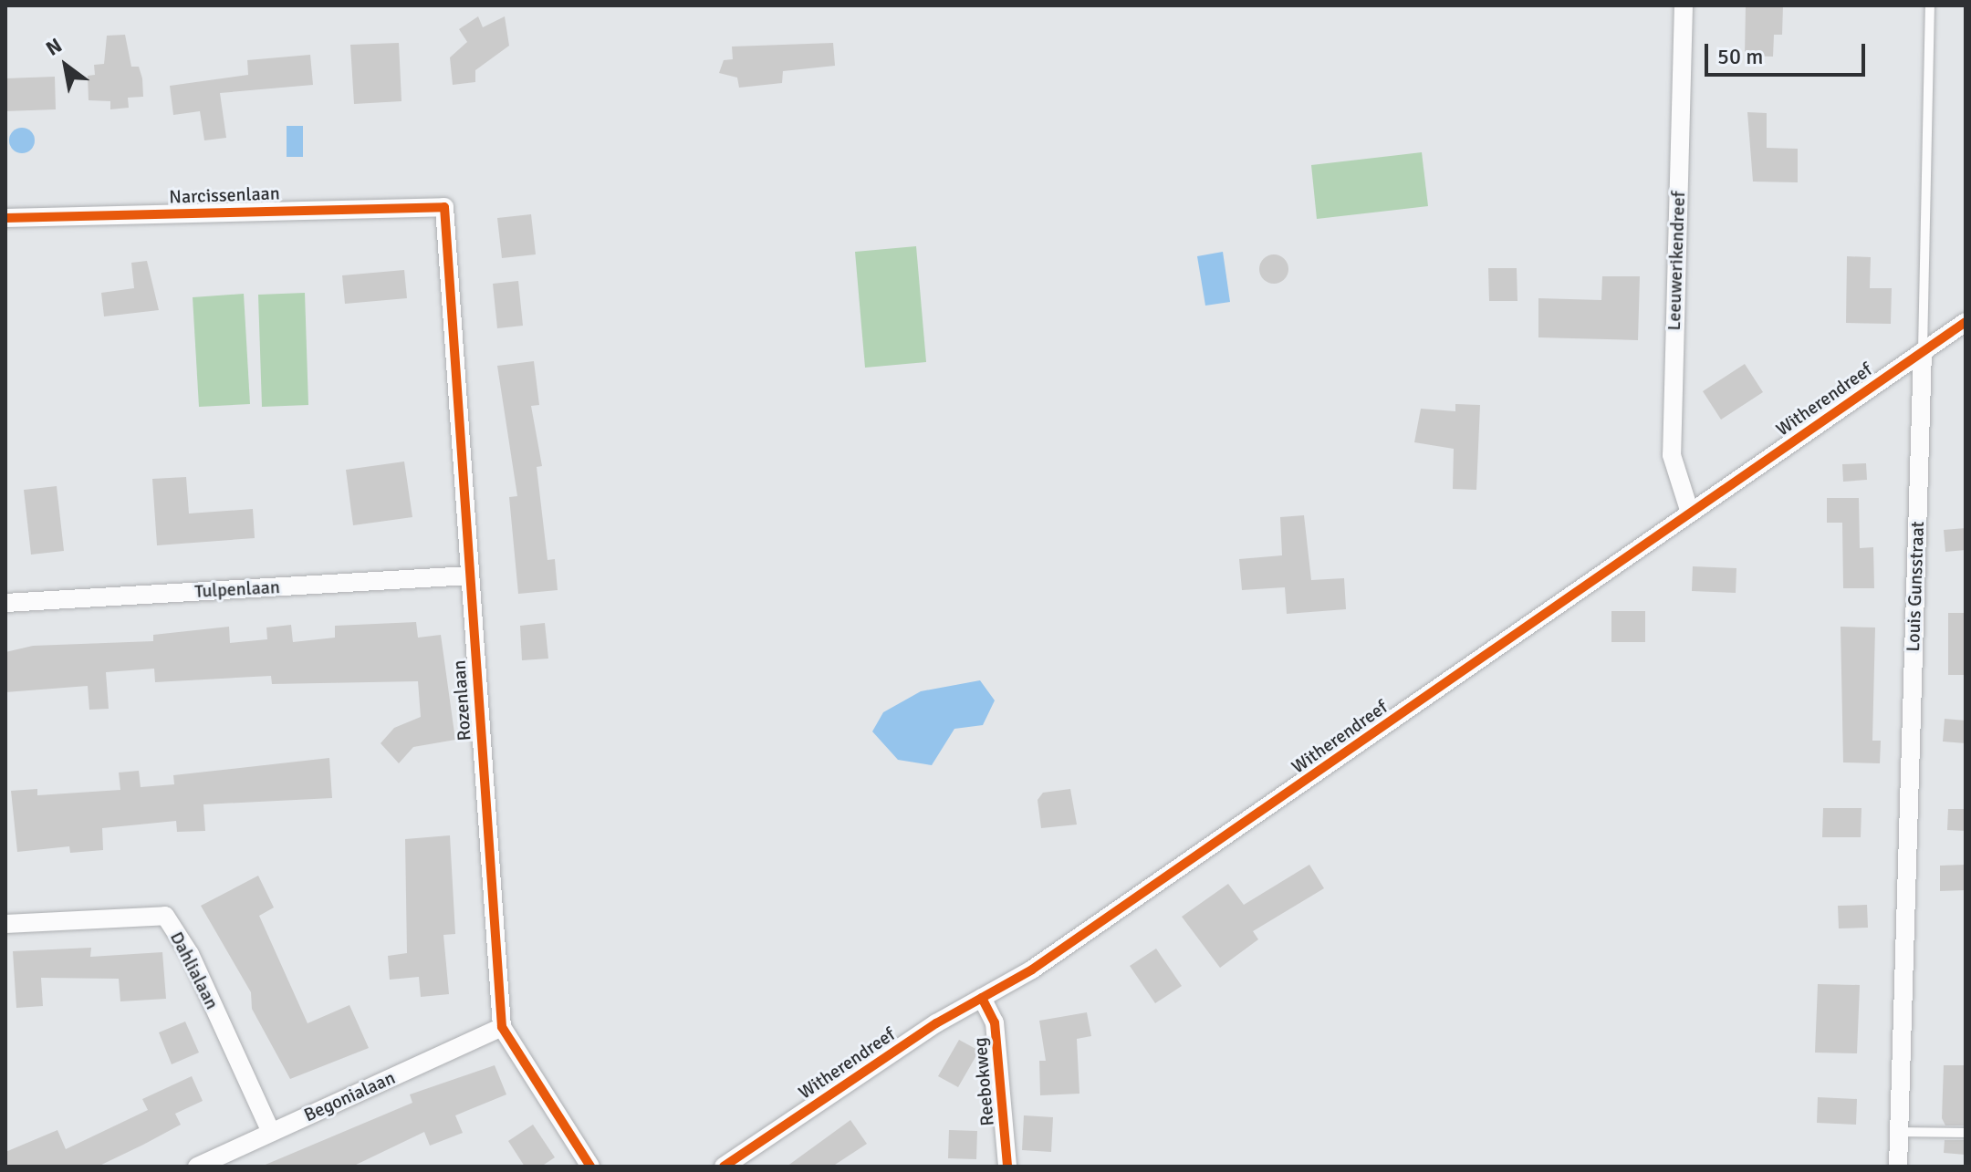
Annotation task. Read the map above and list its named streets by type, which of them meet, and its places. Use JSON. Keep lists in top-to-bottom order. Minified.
{"streets":{"street":["Narcissenlaan","Leeuwerikendreef","Witherendreef","Louis Gunsstraat","Tulpenlaan","Rozenlaan","Dahlialaan","Reebokweg","Begonialaan"]},"crossings":[["Narcissenlaan","Rozenlaan"],["Leeuwerikendreef","Witherendreef"],["Witherendreef","Louis Gunsstraat"],["Witherendreef","Reebokweg"],["Tulpenlaan","Rozenlaan"],["Rozenlaan","Begonialaan"],["Dahlialaan","Begonialaan"]],"scale_bar":"50 m","north":"top left"}
